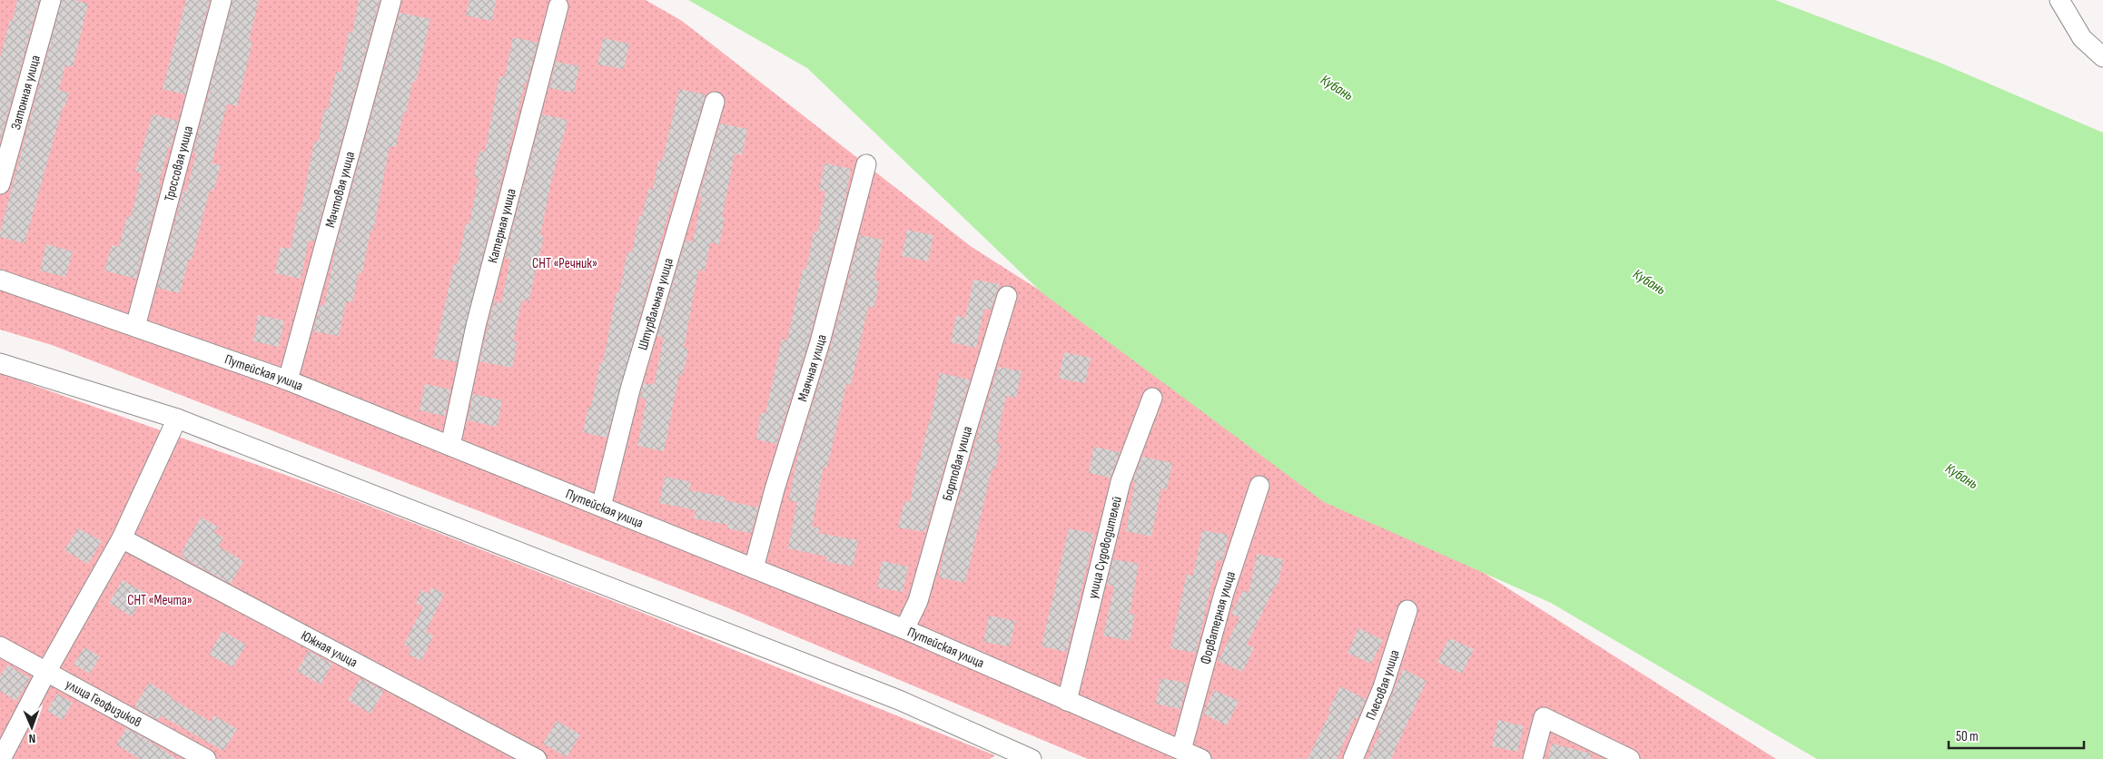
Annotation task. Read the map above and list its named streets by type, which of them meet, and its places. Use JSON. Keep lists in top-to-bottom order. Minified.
{"streets":{"street":["Затонная улица","Троссовая улица","Мачтовая улица","Катерная улица","Штурвальная улица","Маячная улица","Путейская улица","Бортовая улица","улица Судоводителей","Форватерная улица","Южная улица","Плесовая улица","улица Геофизиков"]},"crossings":[["Троссовая улица","Путейская улица"],["Мачтовая улица","Путейская улица"],["Катерная улица","Путейская улица"],["Штурвальная улица","Путейская улица"],["Маячная улица","Путейская улица"],["Путейская улица","Бортовая улица"],["Путейская улица","улица Судоводителей"],["Путейская улица","Форватерная улица"]],"water":["Кубань"],"parks":["СНТ «Речник»","СНТ «Мечта»"],"scale_bar":"50 m","north":"bottom"}
